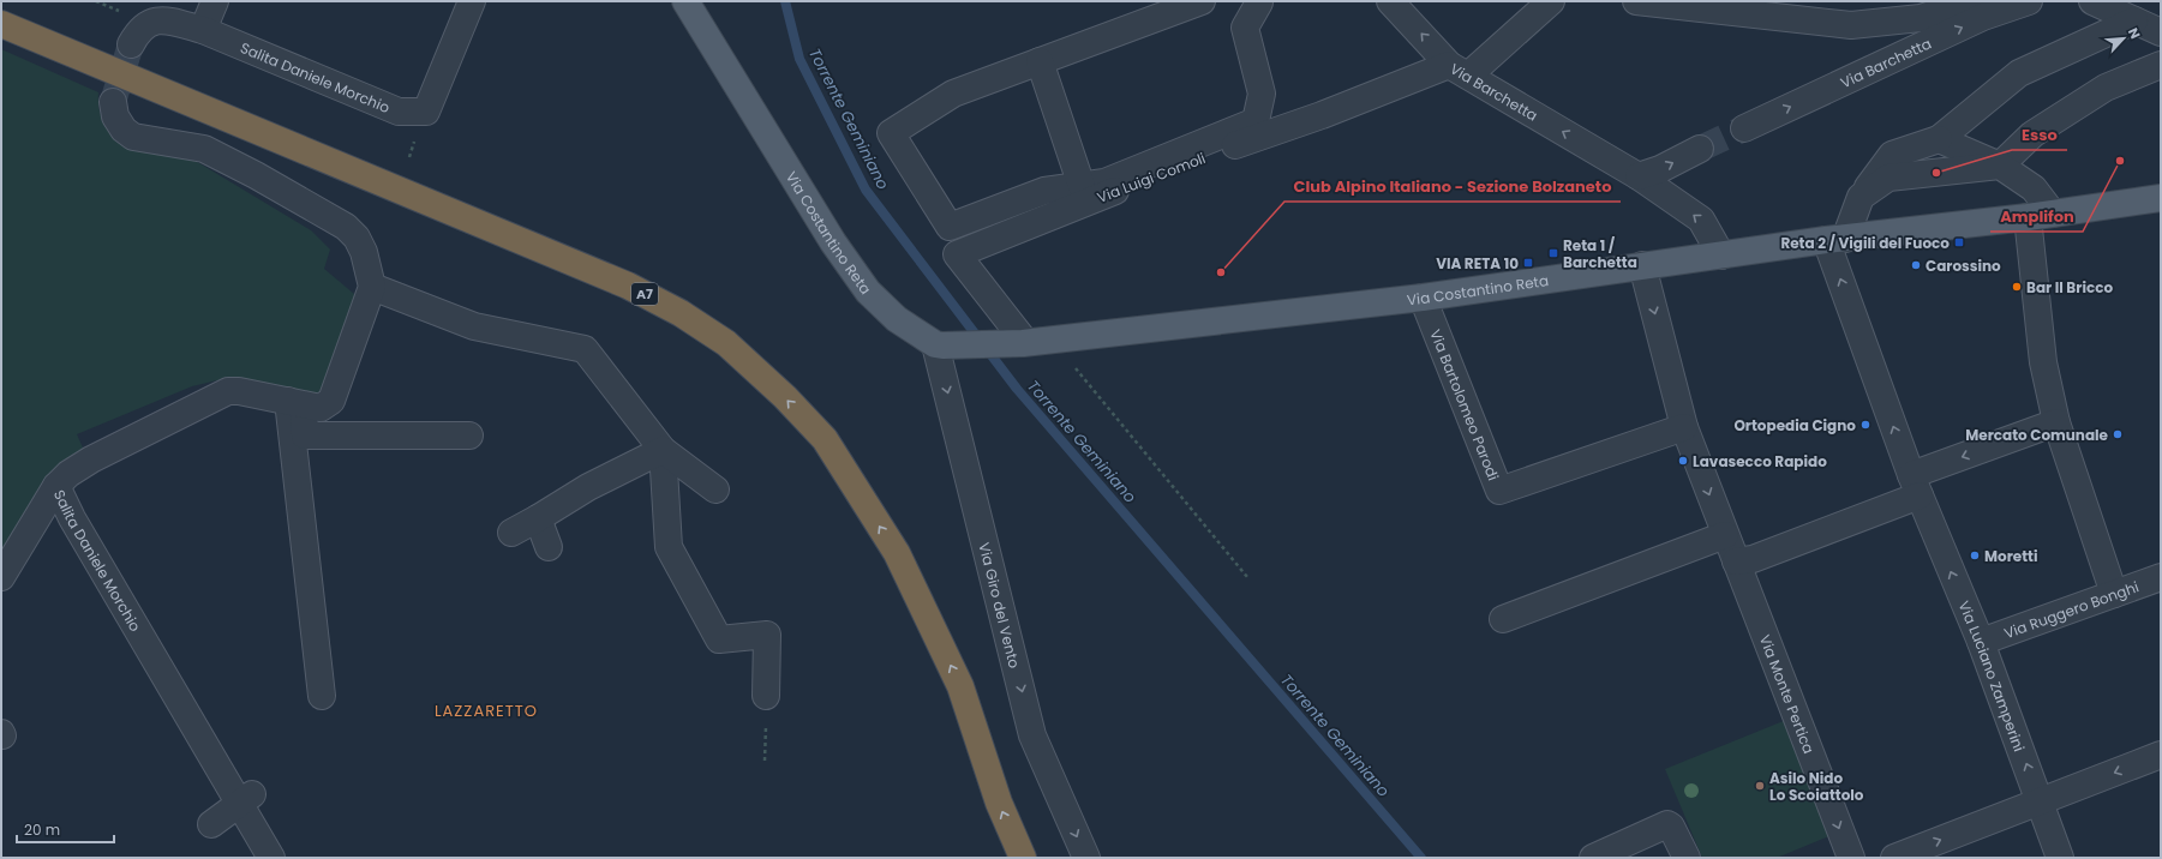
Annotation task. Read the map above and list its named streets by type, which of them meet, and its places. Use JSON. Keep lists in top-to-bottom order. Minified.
{"streets":{"highway":["A7"],"main road":["Via Costantino Reta"],"street":["Via Barchetta","Salita Daniele Morchio","Via Luigi Comoli","Via Bartolomeo Parodi","Via Giro del Vento","Via Ruggero Bonghi","Via Luciano Zamperini","Via Monte Pertica"]},"crossings":[["Via Barchetta","Via Luigi Comoli"],["Via Barchetta","Via Costantino Reta"],["Via Luigi Comoli","Via Costantino Reta"],["Via Costantino Reta","Via Bartolomeo Parodi"],["Via Costantino Reta","Via Giro del Vento"],["Via Costantino Reta","Via Luciano Zamperini"],["Via Costantino Reta","Via Monte Pertica"],["Via Bartolomeo Parodi","Via Monte Pertica"],["Via Ruggero Bonghi","Via Luciano Zamperini"]],"one_way":["Via Giro del Vento","Via Monte Pertica"],"districts":["LAZZARETTO"],"water":["Torrente Geminiano"],"places":{"other":["Amplifon","Esso","Carossino","Club Alpino Italiano - Sezione Bolzaneto","Bar Il Bricco","Ortopedia Cigno","Mercato Comunale","Lavasecco Rapido","Moretti","Asilo Nido Lo Scoiattolo"],"transit":["Reta 2 / Vigili del Fuoco","Reta 1 / Barchetta","VIA RETA 10"]},"scale_bar":"20 m","north":"top right"}
